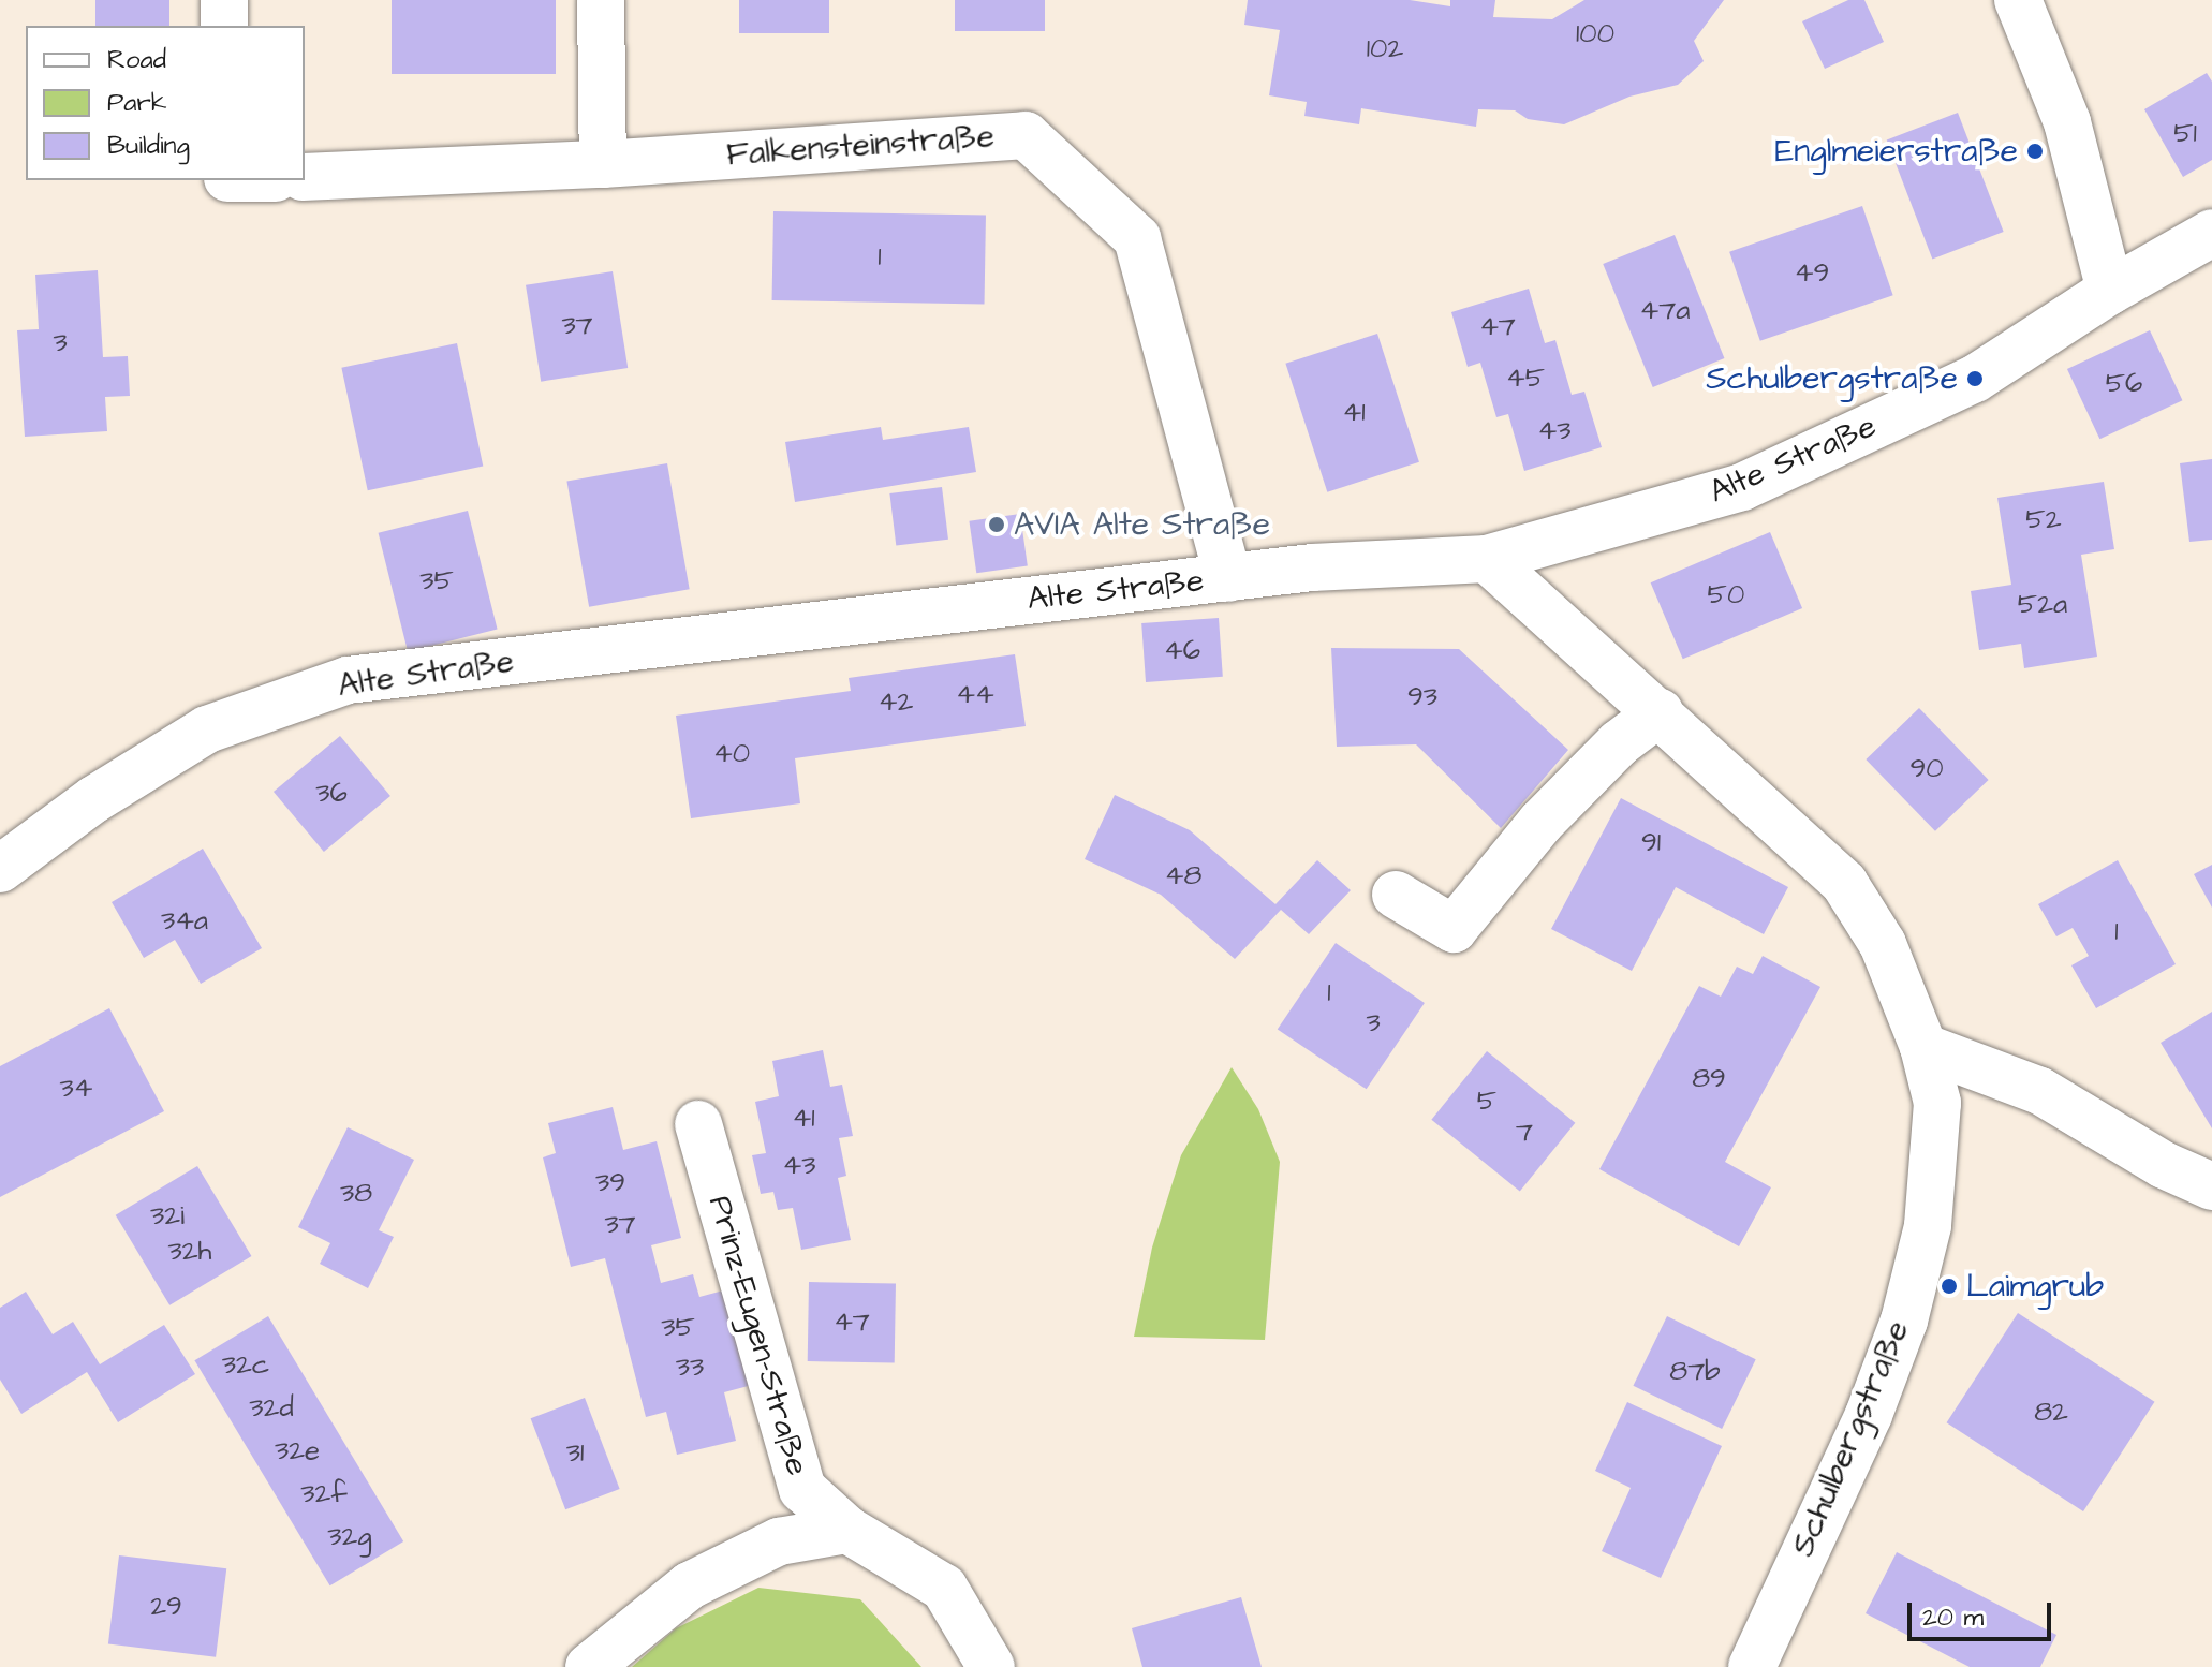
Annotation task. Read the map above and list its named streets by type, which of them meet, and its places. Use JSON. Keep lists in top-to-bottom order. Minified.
{"streets":{"street":["Falkensteinstraße","Alte Straße","Prinz-Eugen-Straße","Schulbergstraße"]},"crossings":[["Falkensteinstraße","Alte Straße"],["Alte Straße","Schulbergstraße"]],"places":["Englmeierstraße","Schulbergstraße","AVIA Alte Straße","Laimgrub"],"house_numbers":["100","102","51","1","49","47a","37","47","3","45","56","41","43","52","35","50","52a","46","44","93","42","40","90","36","91","48","34a","1","1","3","89","34","5","41","7","43","39","38","32i","37","32h","47","35","32c","33","87b","32d","82","32e","31","32f","32g","29"],"legend":["Road","Park","Building"],"scale_bar":"20 m"}
